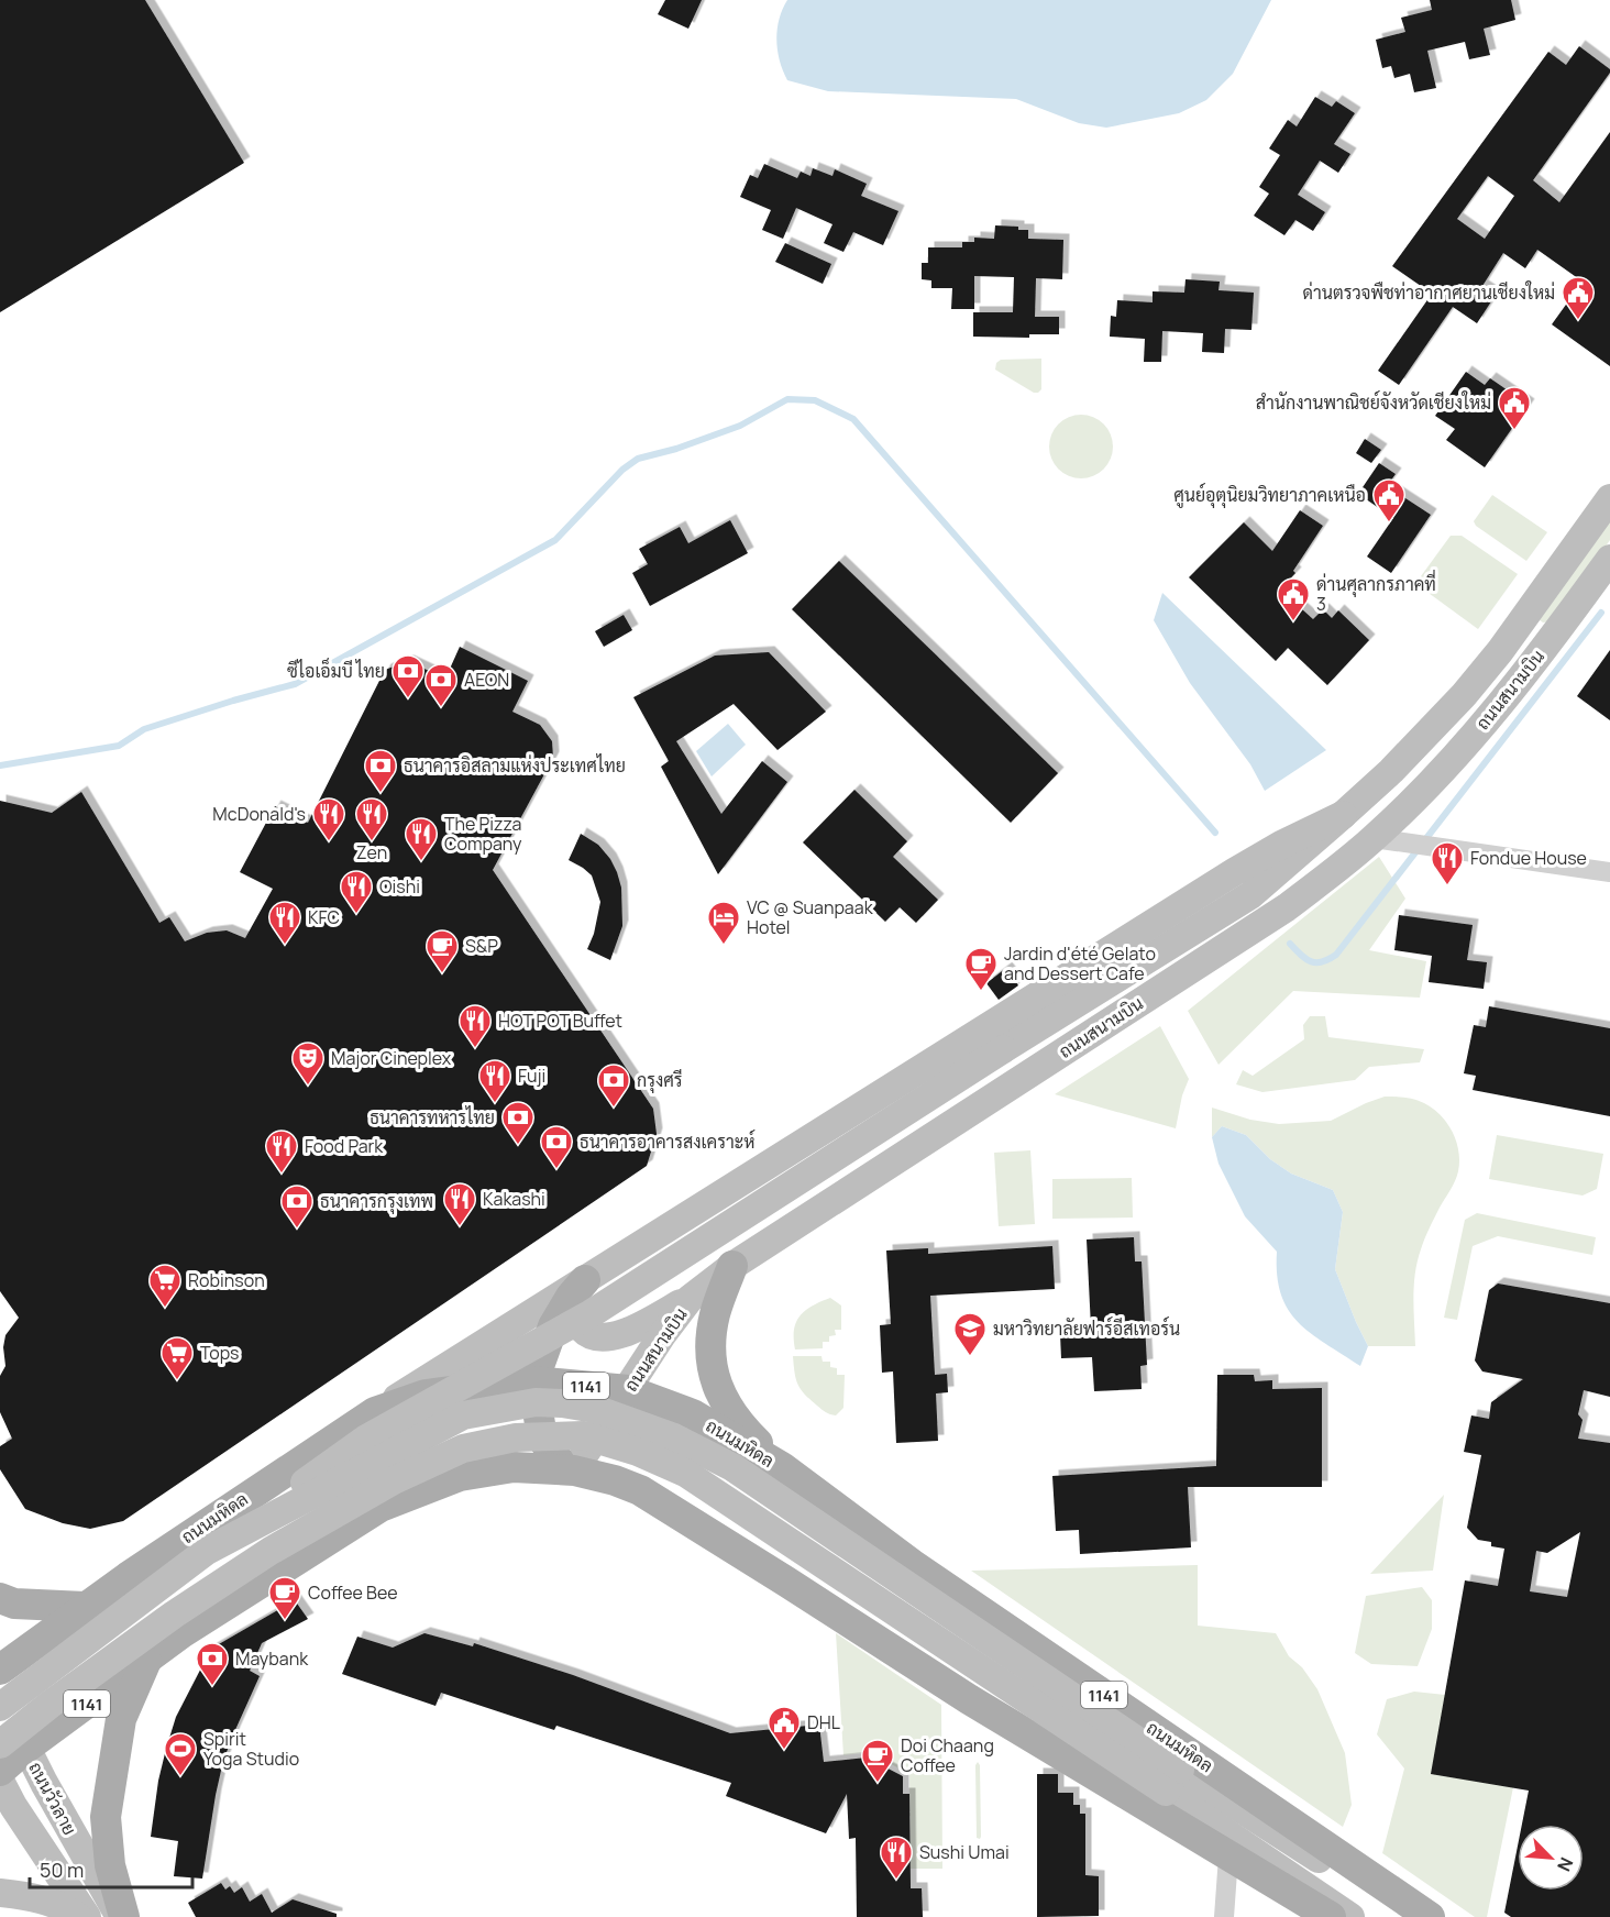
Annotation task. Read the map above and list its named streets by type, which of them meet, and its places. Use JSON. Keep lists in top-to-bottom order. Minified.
{"streets":{"main road":["ถนนสนามบิน","1141","ถนนมหิดล","ถนนวัวลาย"]},"crossings":[["ถนนสนามบิน","ถนนมหิดล"],["ถนนมหิดล","ถนนวัวลาย"]],"places":{"public building":["ด่านตรวจพืชท่าอากาศยานเชียงใหม่","สำนักงานพาณิชย์จังหวัดเชียงใหม่","ศูนย์อุตุนิยมวิทยาภาคเหนือ","ด่านศุลากรภาคที่ 3","DHL"],"bank":["ซีไอเอ็มบี ไทย","AEON","ธนาคารอิสลามแห่งประเทศไทย","กรุงศรี","ธนาคารทหารไทย","ธนาคารอาคารสงเคราะห์","ธนาคารกรุงเทพ","Maybank"],"restaurant":["McDonald's","Zen","The Pizza Company","Fondue House","Oishi","KFC","HOT POT Buffet","Fuji","Food Park","Kakashi","Sushi Umai"],"hotel":["VC @ Suanpaak Hotel"],"cafe":["S&P","Jardin d'été Gelato and Dessert Cafe","Coffee Bee","Doi Chaang Coffee"],"theatre":["Major Cineplex"],"supermarket":["Robinson","Tops"],"school or university":["มหาวิทยาลัยฟาร์อีสเทอร์น"],"sports":["Spirit Yoga Studio"]},"scale_bar":"50 m","north":"bottom right"}
